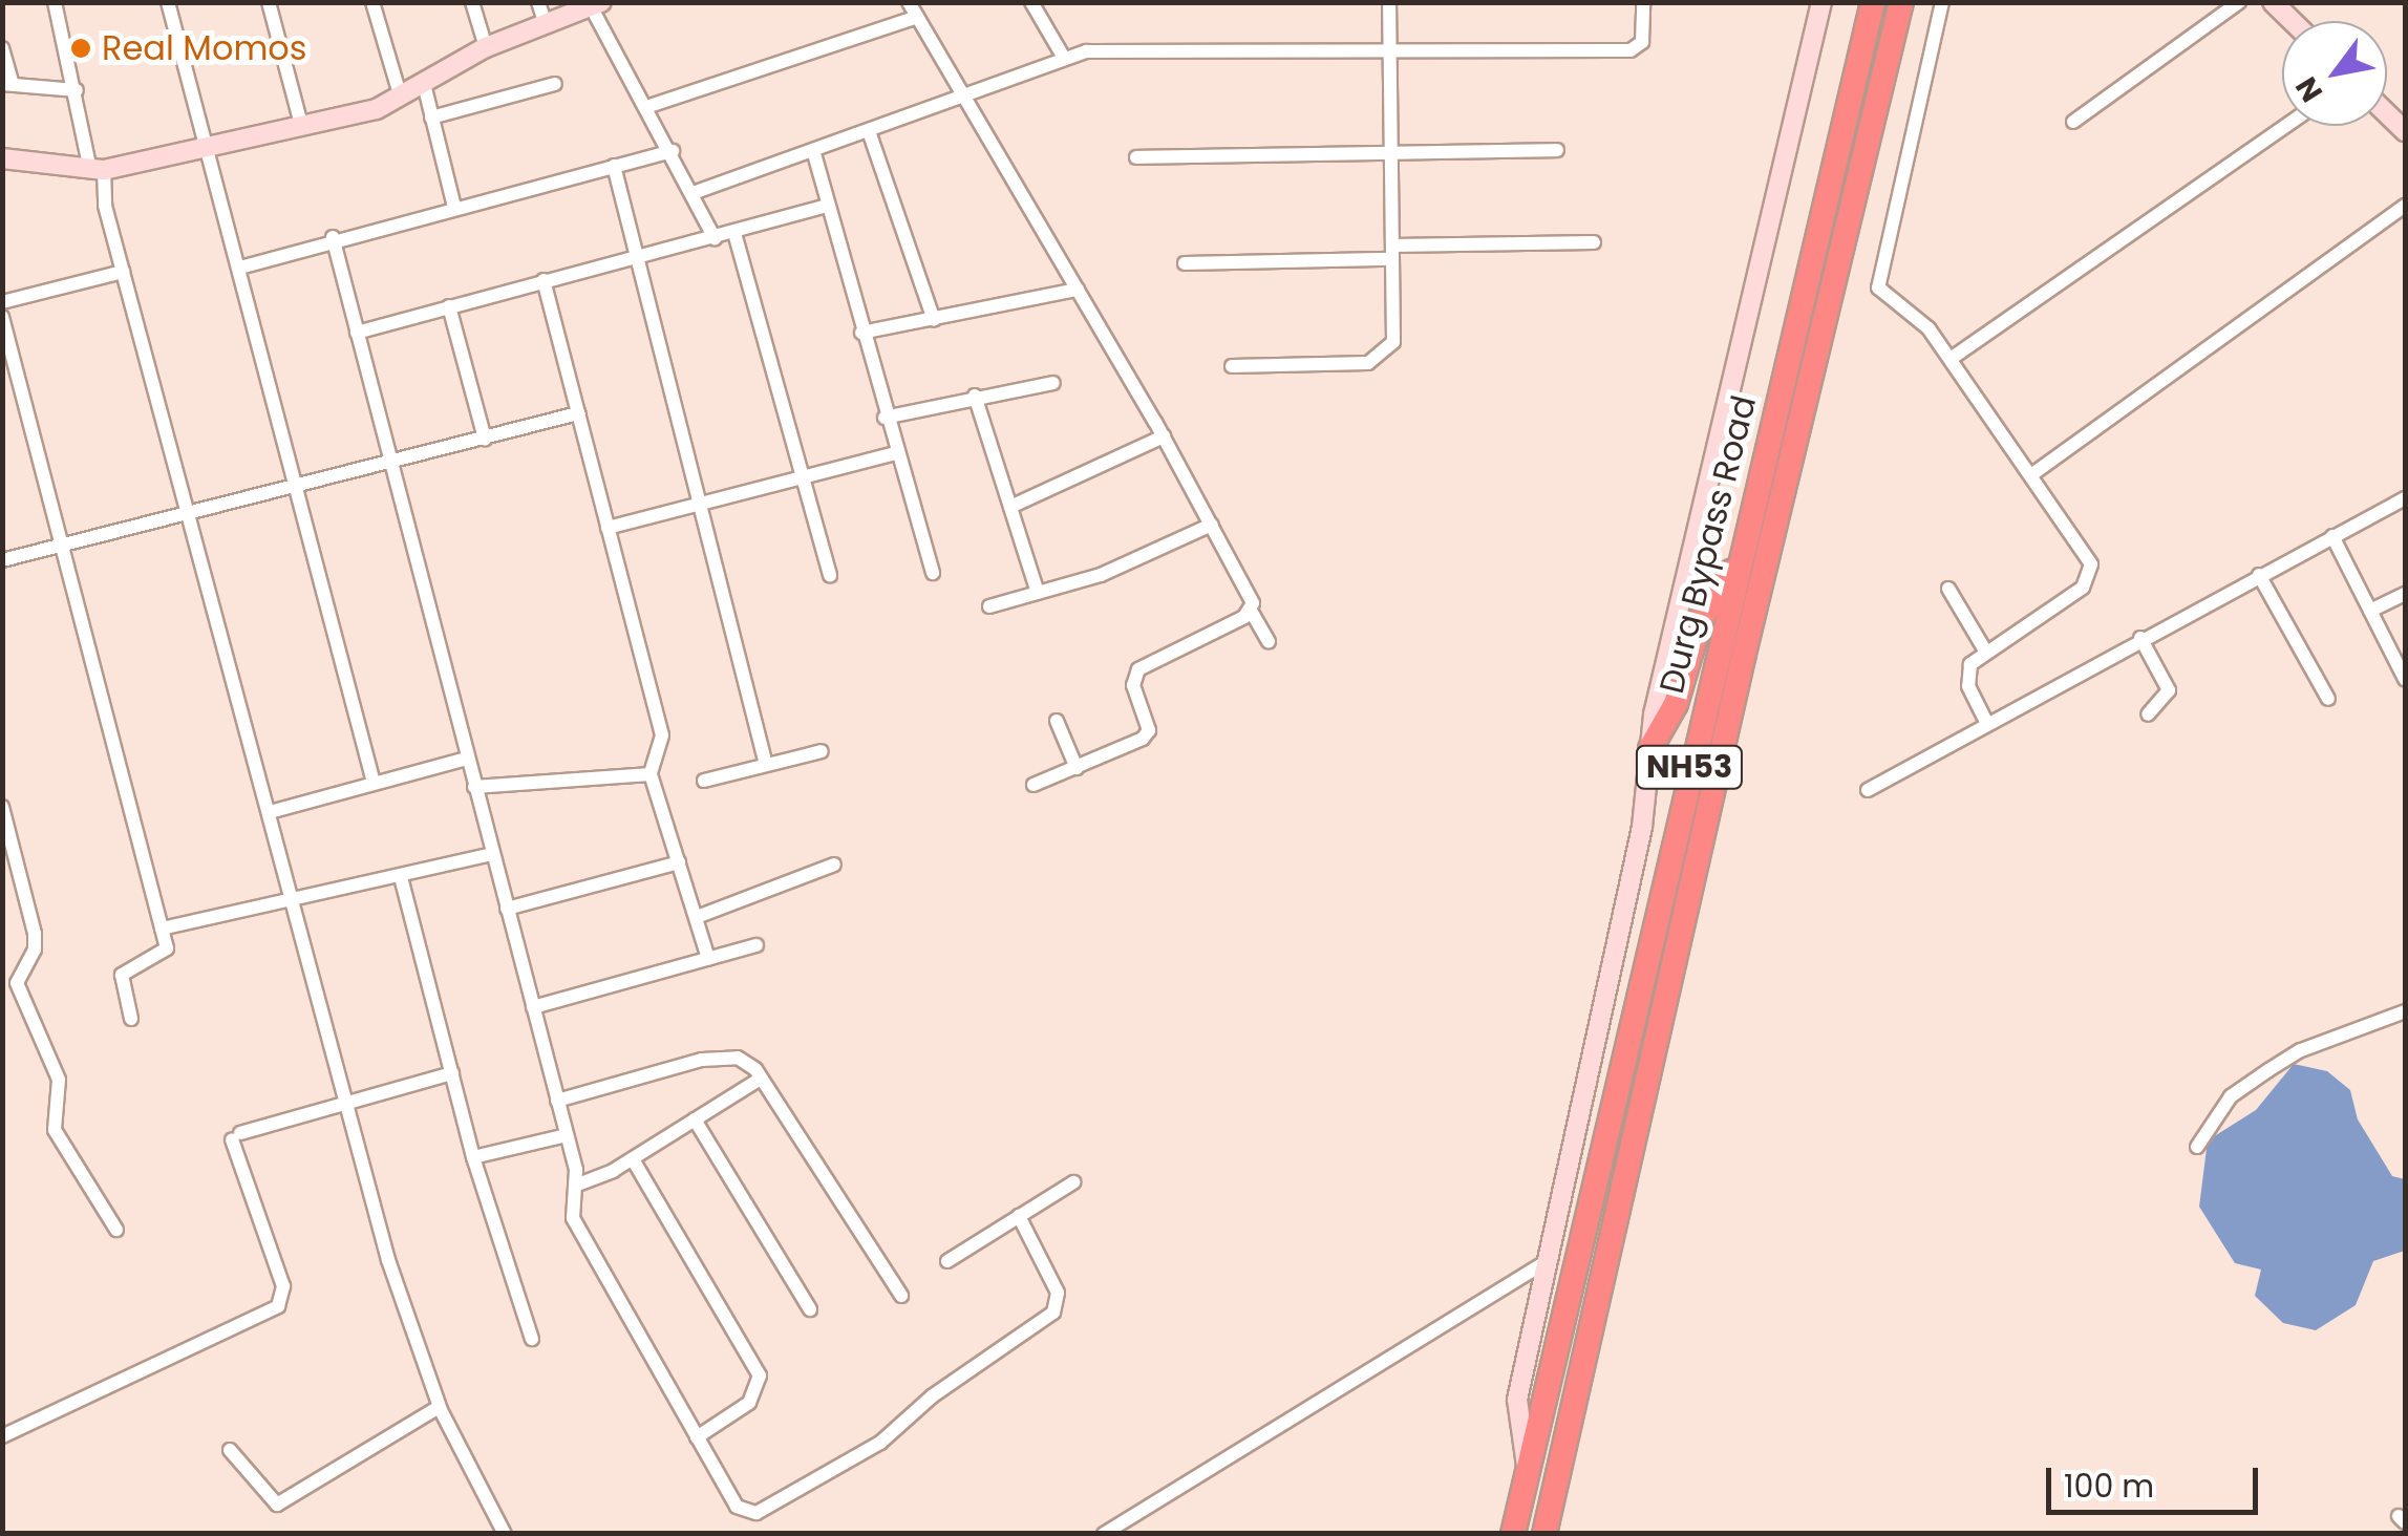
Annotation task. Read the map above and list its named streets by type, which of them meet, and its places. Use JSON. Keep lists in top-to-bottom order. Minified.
{"streets":{"highway":["Durg Bypass Road","NH53"]},"places":["Real Momos"],"scale_bar":"100 m","north":"bottom left"}
